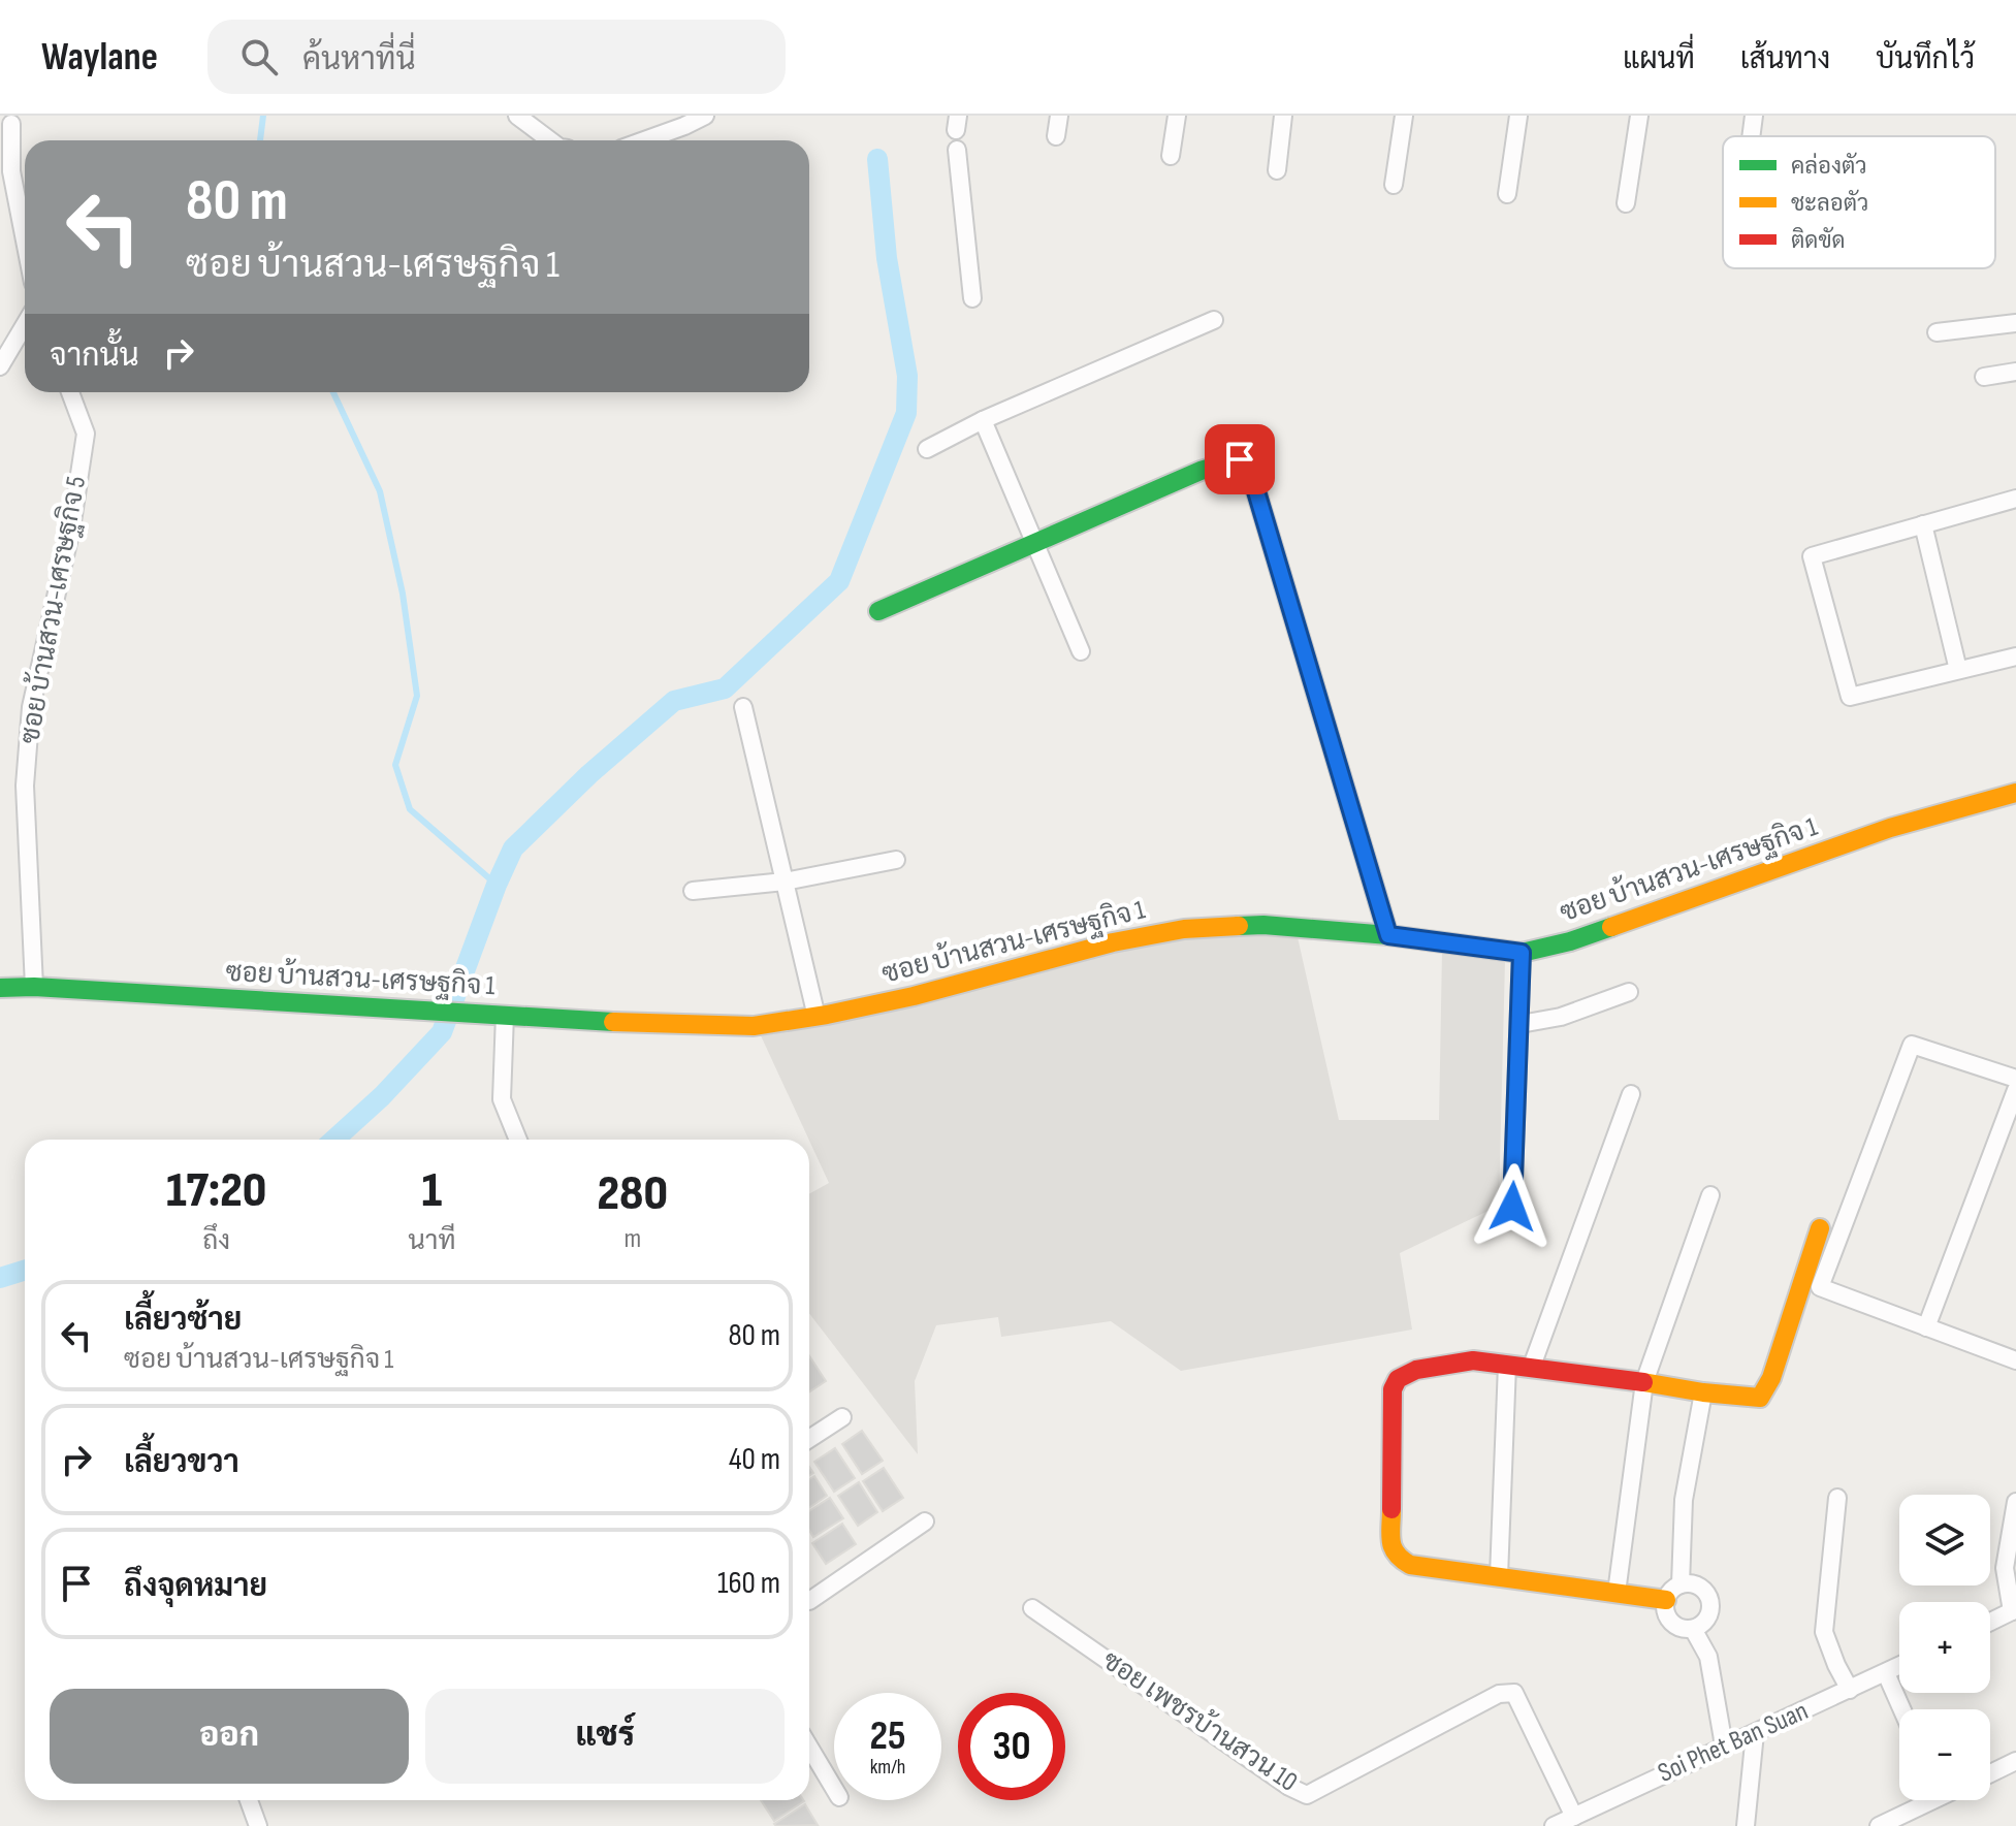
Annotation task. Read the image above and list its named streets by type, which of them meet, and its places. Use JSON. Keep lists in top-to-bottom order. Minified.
{"streets":{"street":["ซอย บ้านสวน-เศรษฐกิจ 5","ซอย บ้านสวน-เศรษฐกิจ 1","ซอย เพชรบ้านสวน 10","Soi Phet Ban Suan"]},"crossings":[["ซอย บ้านสวน-เศรษฐกิจ 5","ซอย บ้านสวน-เศรษฐกิจ 1"],["ซอย เพชรบ้านสวน 10","Soi Phet Ban Suan"]],"legend":["คล่องตัว","ชะลอตัว","ติดขัด"],"page":{"header":"Waylane","search":"ค้นหาที่นี่","nav":["แผนที่","เส้นทาง","บันทึกไว้"],"turn":["80 m","ซอย บ้านสวน-เศรษฐกิจ 1"],"then":"จากนั้น","eta":["17:20","ถึง","1","นาที","280","m"],"list":[{"name":"เลี้ยวซ้าย","note":"ซอย บ้านสวน-เศรษฐกิจ 1","value":"80 m"},{"name":"เลี้ยวขวา","value":"40 m"},{"name":"ถึงจุดหมาย","value":"160 m"}],"map_buttons":["+","−"],"buttons":["ออก","แชร์"],"speed":"25 km/h","limit":"30"}}
